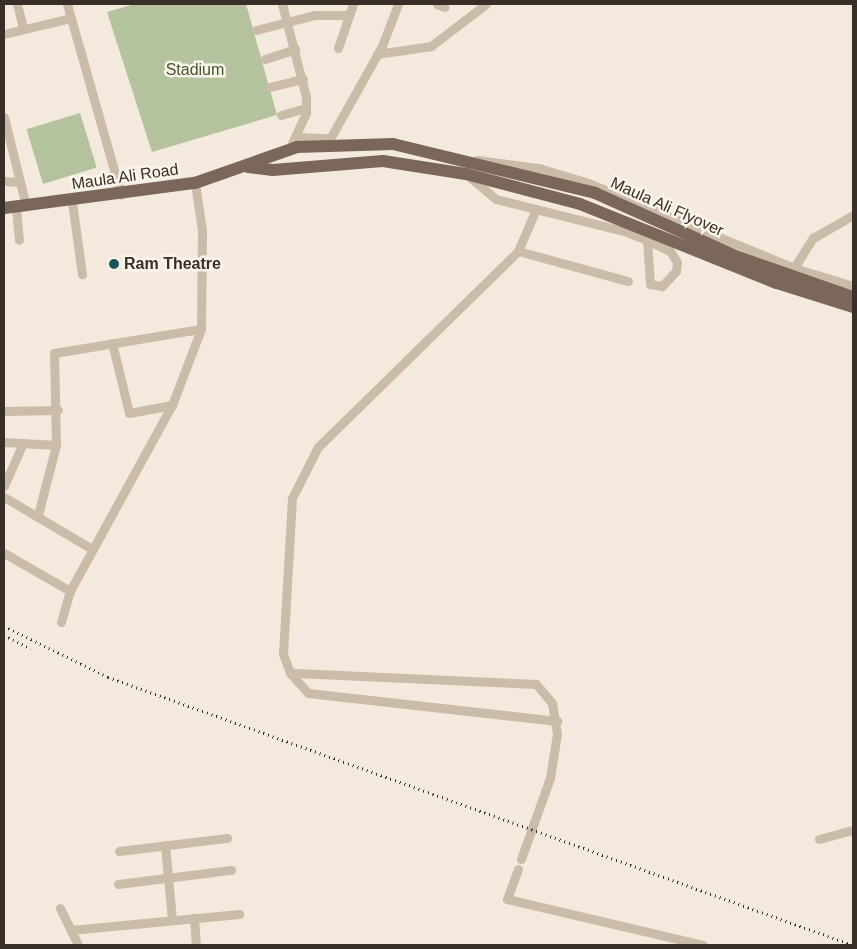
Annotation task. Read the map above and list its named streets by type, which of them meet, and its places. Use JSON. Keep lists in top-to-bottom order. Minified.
{"streets":{"main road":["Maula Ali Road","Maula Ali Flyover"]},"crossings":[["Maula Ali Road","Maula Ali Flyover"]],"parks":["Stadium"],"places":["Ram Theatre"]}
